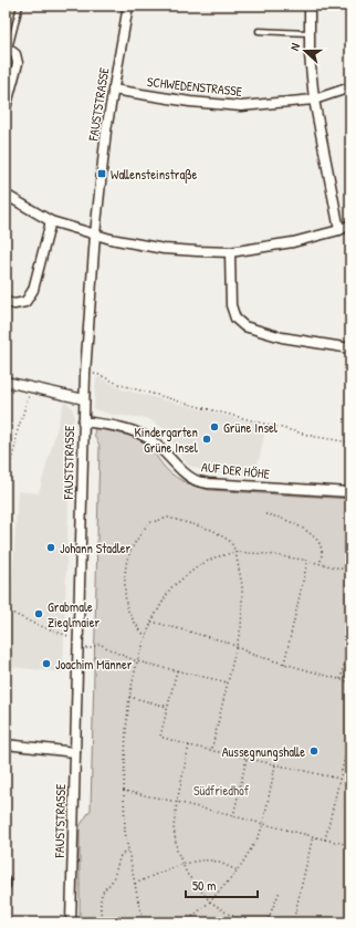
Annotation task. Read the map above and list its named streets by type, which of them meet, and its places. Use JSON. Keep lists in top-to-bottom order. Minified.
{"streets":{"street":["SCHWEDENSTRASSE","FAUSTSTRASSE","AUF DER HÖHE"]},"crossings":[["SCHWEDENSTRASSE","FAUSTSTRASSE"],["FAUSTSTRASSE","AUF DER HÖHE"]],"parks":["Südfriedhof"],"places":{"transit":["Wallensteinstraße"],"other":["Grüne Insel","Kindergarten Grüne Insel","Johann Stadler","Grabmale Zieglmaier","Joachim Männer","Aussegnungshalle"]},"scale_bar":"50 m","north":"left"}
